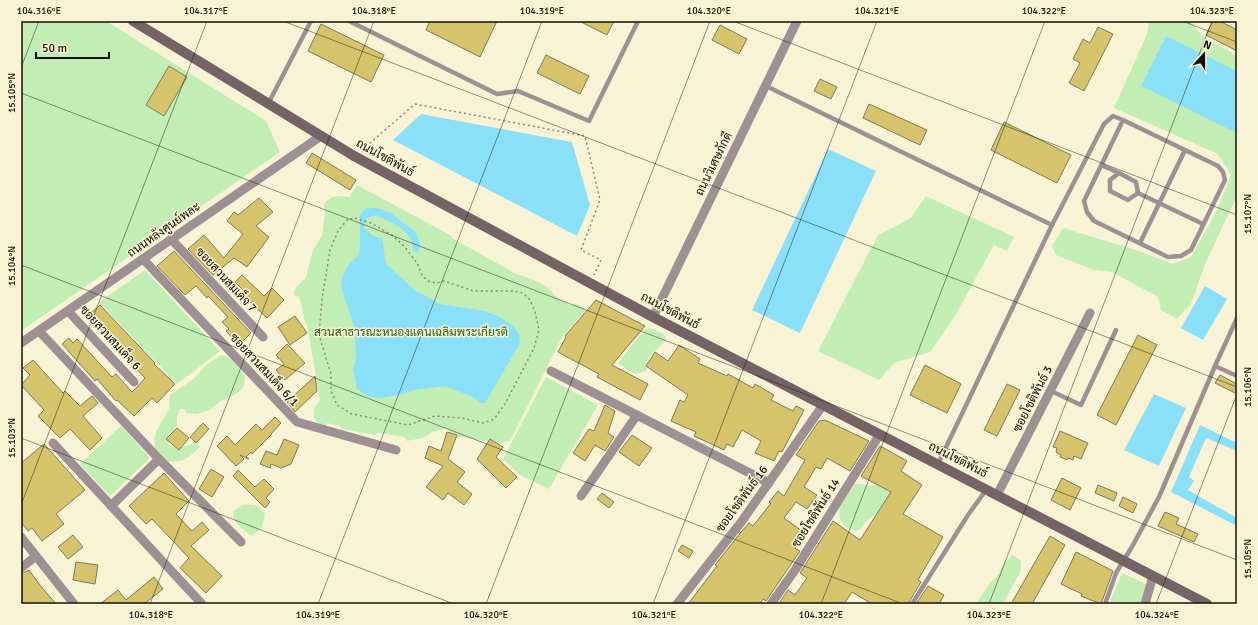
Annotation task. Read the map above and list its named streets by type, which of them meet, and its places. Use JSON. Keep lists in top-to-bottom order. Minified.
{"streets":{"street":["ถนนโชติพันธ์","ถนนวิเศษภักดี","ถนนหลังศูนย์พละ","ซอยสวนสมเด็จ 7","ซอยสวนสมเด็จ 6","ซอยสวนสมเด็จ 6/1","ซอยโชติพันธ์ 3","ซอยโชติพันธ์ 16","ซอยโชติพันธ์ 14"]},"crossings":[["ถนนโชติพันธ์","ถนนวิเศษภักดี"],["ถนนโชติพันธ์","ถนนหลังศูนย์พละ"],["ถนนโชติพันธ์","ซอยโชติพันธ์ 3"],["ถนนโชติพันธ์","ซอยโชติพันธ์ 16"],["ถนนโชติพันธ์","ซอยโชติพันธ์ 14"],["ถนนหลังศูนย์พละ","ซอยสวนสมเด็จ 7"],["ถนนหลังศูนย์พละ","ซอยสวนสมเด็จ 6"],["ถนนหลังศูนย์พละ","ซอยสวนสมเด็จ 6/1"]],"parks":["สวนสาธารณะหนองแคนเฉลิมพระเกียรติ"],"scale_bar":"50 m","north":"top","coordinates":["104.316°E","104.317°E","104.318°E","104.319°E","104.320°E","104.321°E","104.322°E","104.323°E","15.105°N","15.107°N","15.104°N","15.106°N","15.103°N","104.324°E"]}
